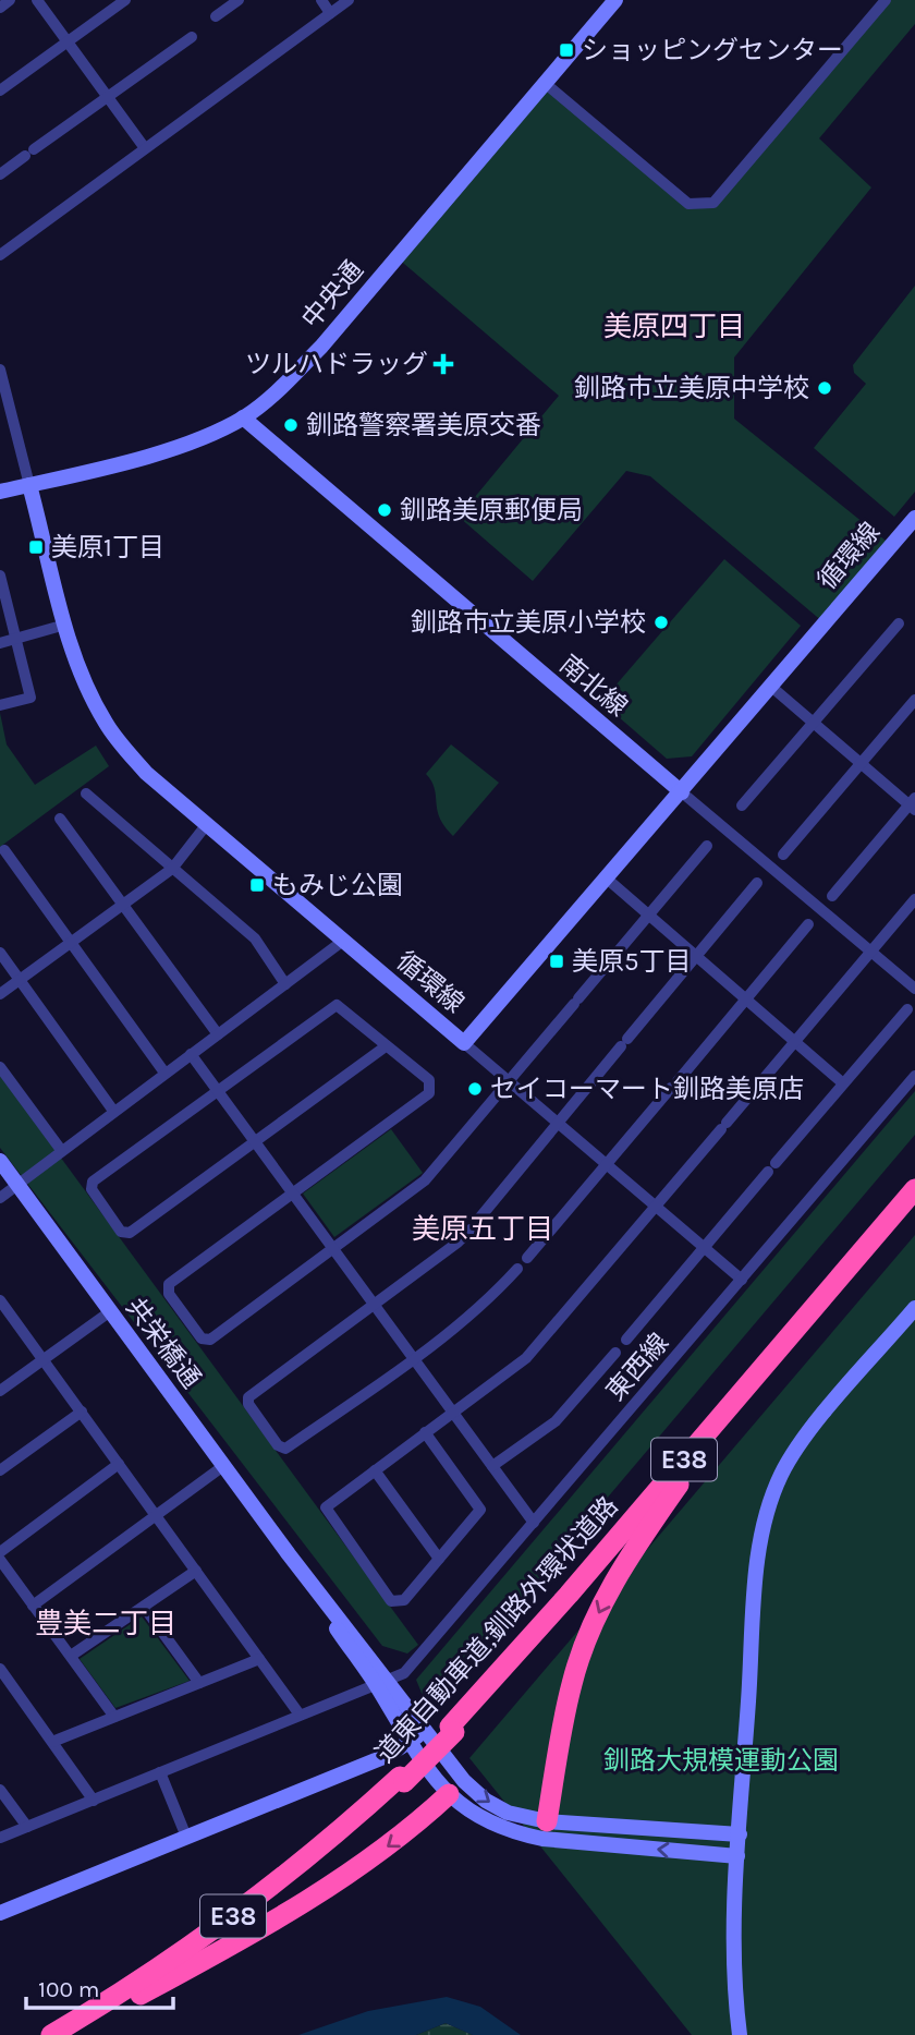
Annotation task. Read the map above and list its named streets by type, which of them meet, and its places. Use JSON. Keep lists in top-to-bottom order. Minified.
{"streets":{"highway":["E38","道東自動車道;釧路外環状道路"],"street":["中央通","循環線","南北線","共栄橋通","東西線"]},"crossings":[["中央通","循環線"],["中央通","南北線"],["循環線","南北線"],["共栄橋通","東西線"]],"districts":["美原四丁目","美原五丁目","豊美二丁目"],"parks":["釧路大規模運動公園"],"places":{"transit":["ショッピングセンター","美原1丁目","もみじ公園","美原5丁目"],"health":["ツルハドラッグ"],"other":["釧路市立美原中学校","釧路警察署美原交番","釧路美原郵便局","釧路市立美原小学校","セイコーマート釧路美原店"]},"scale_bar":"100 m"}
